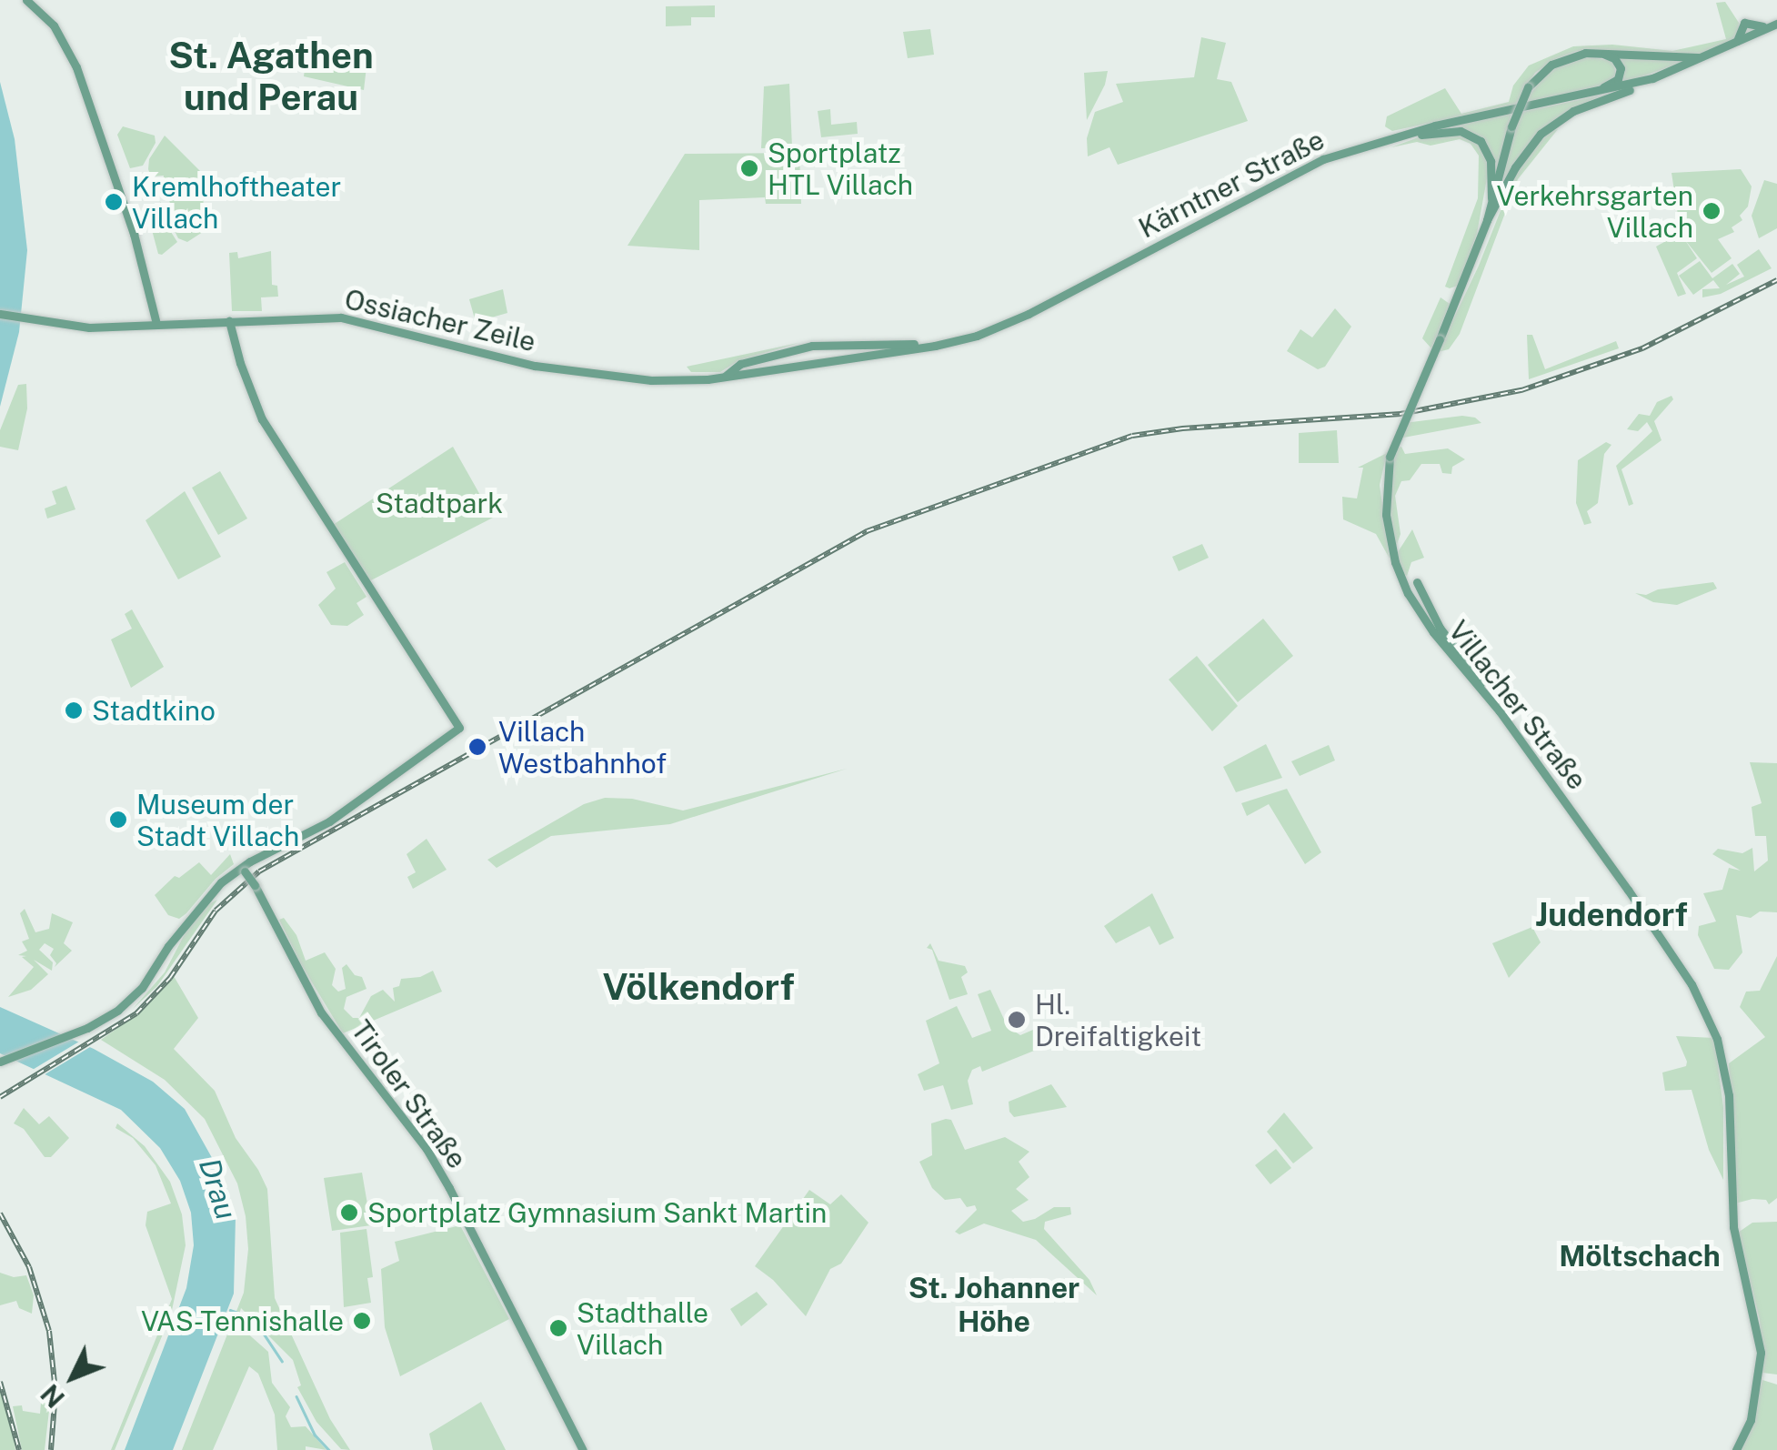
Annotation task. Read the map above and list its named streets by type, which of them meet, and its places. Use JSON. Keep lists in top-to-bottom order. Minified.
{"streets":{"main road":["Kärntner Straße","Ossiacher Zeile","Villacher Straße","Tiroler Straße"]},"crossings":[["Kärntner Straße","Ossiacher Zeile"]],"districts":["St. Agathen und Perau","Judendorf","Völkendorf","Möltschach","St. Johanner Höhe"],"water":["Drau"],"parks":["Stadtpark"],"places":["Sportplatz HTL Villach","Kremlhoftheater Villach","Verkehrsgarten Villach","Stadtkino","Villach Westbahnhof","Museum der Stadt Villach","Hl. Dreifaltigkeit","Sportplatz Gymnasium Sankt Martin","VAS-Tennishalle","Stadthalle Villach"],"north":"bottom left"}
